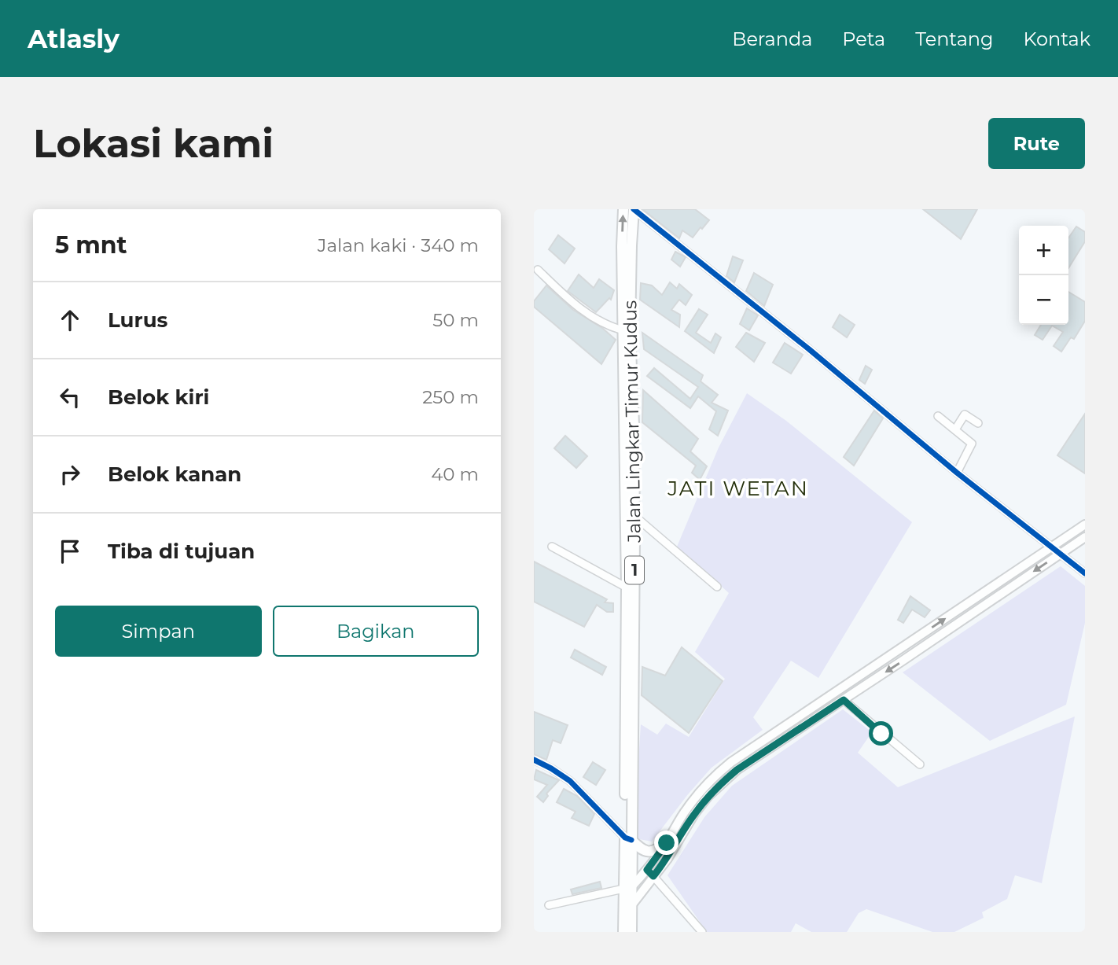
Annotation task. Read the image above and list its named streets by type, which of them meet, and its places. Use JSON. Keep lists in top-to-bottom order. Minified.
{"streets":{"highway":["Jalan Lingkar Timur Kudus","1"]},"districts":["JATI WETAN"],"page":{"header":"Atlasly","nav":["Beranda","Peta","Tentang","Kontak"],"buttons":["Rute",["Simpan","Bagikan"]],"title":"Lokasi kami","heading":["5 mnt","Jalan kaki · 340 m"],"map_buttons":["+","−"],"list":[["Lurus","50 m"],["Belok kiri","250 m"],["Belok kanan","40 m"],"Tiba di tujuan"]}}
